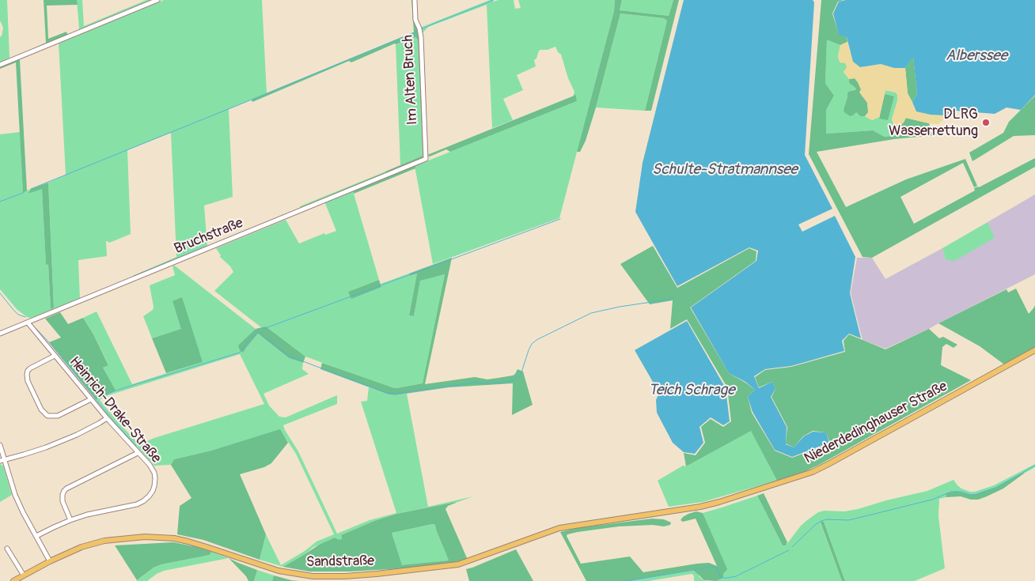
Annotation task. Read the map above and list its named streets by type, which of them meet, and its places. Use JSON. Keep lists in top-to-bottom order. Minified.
{"streets":{"main road":["Niederdedinghauser Straße","Sandstraße"],"street":["Im Alten Bruch","Bruchstraße","Heinrich-Drake-Straße"]},"crossings":[["Im Alten Bruch","Bruchstraße"],["Bruchstraße","Heinrich-Drake-Straße"],["Niederdedinghauser Straße","Sandstraße"]],"water":["Alberssee","Schulte-Stratmannsee","Teich Schrage"],"places":["DLRG Wasserrettung"]}
